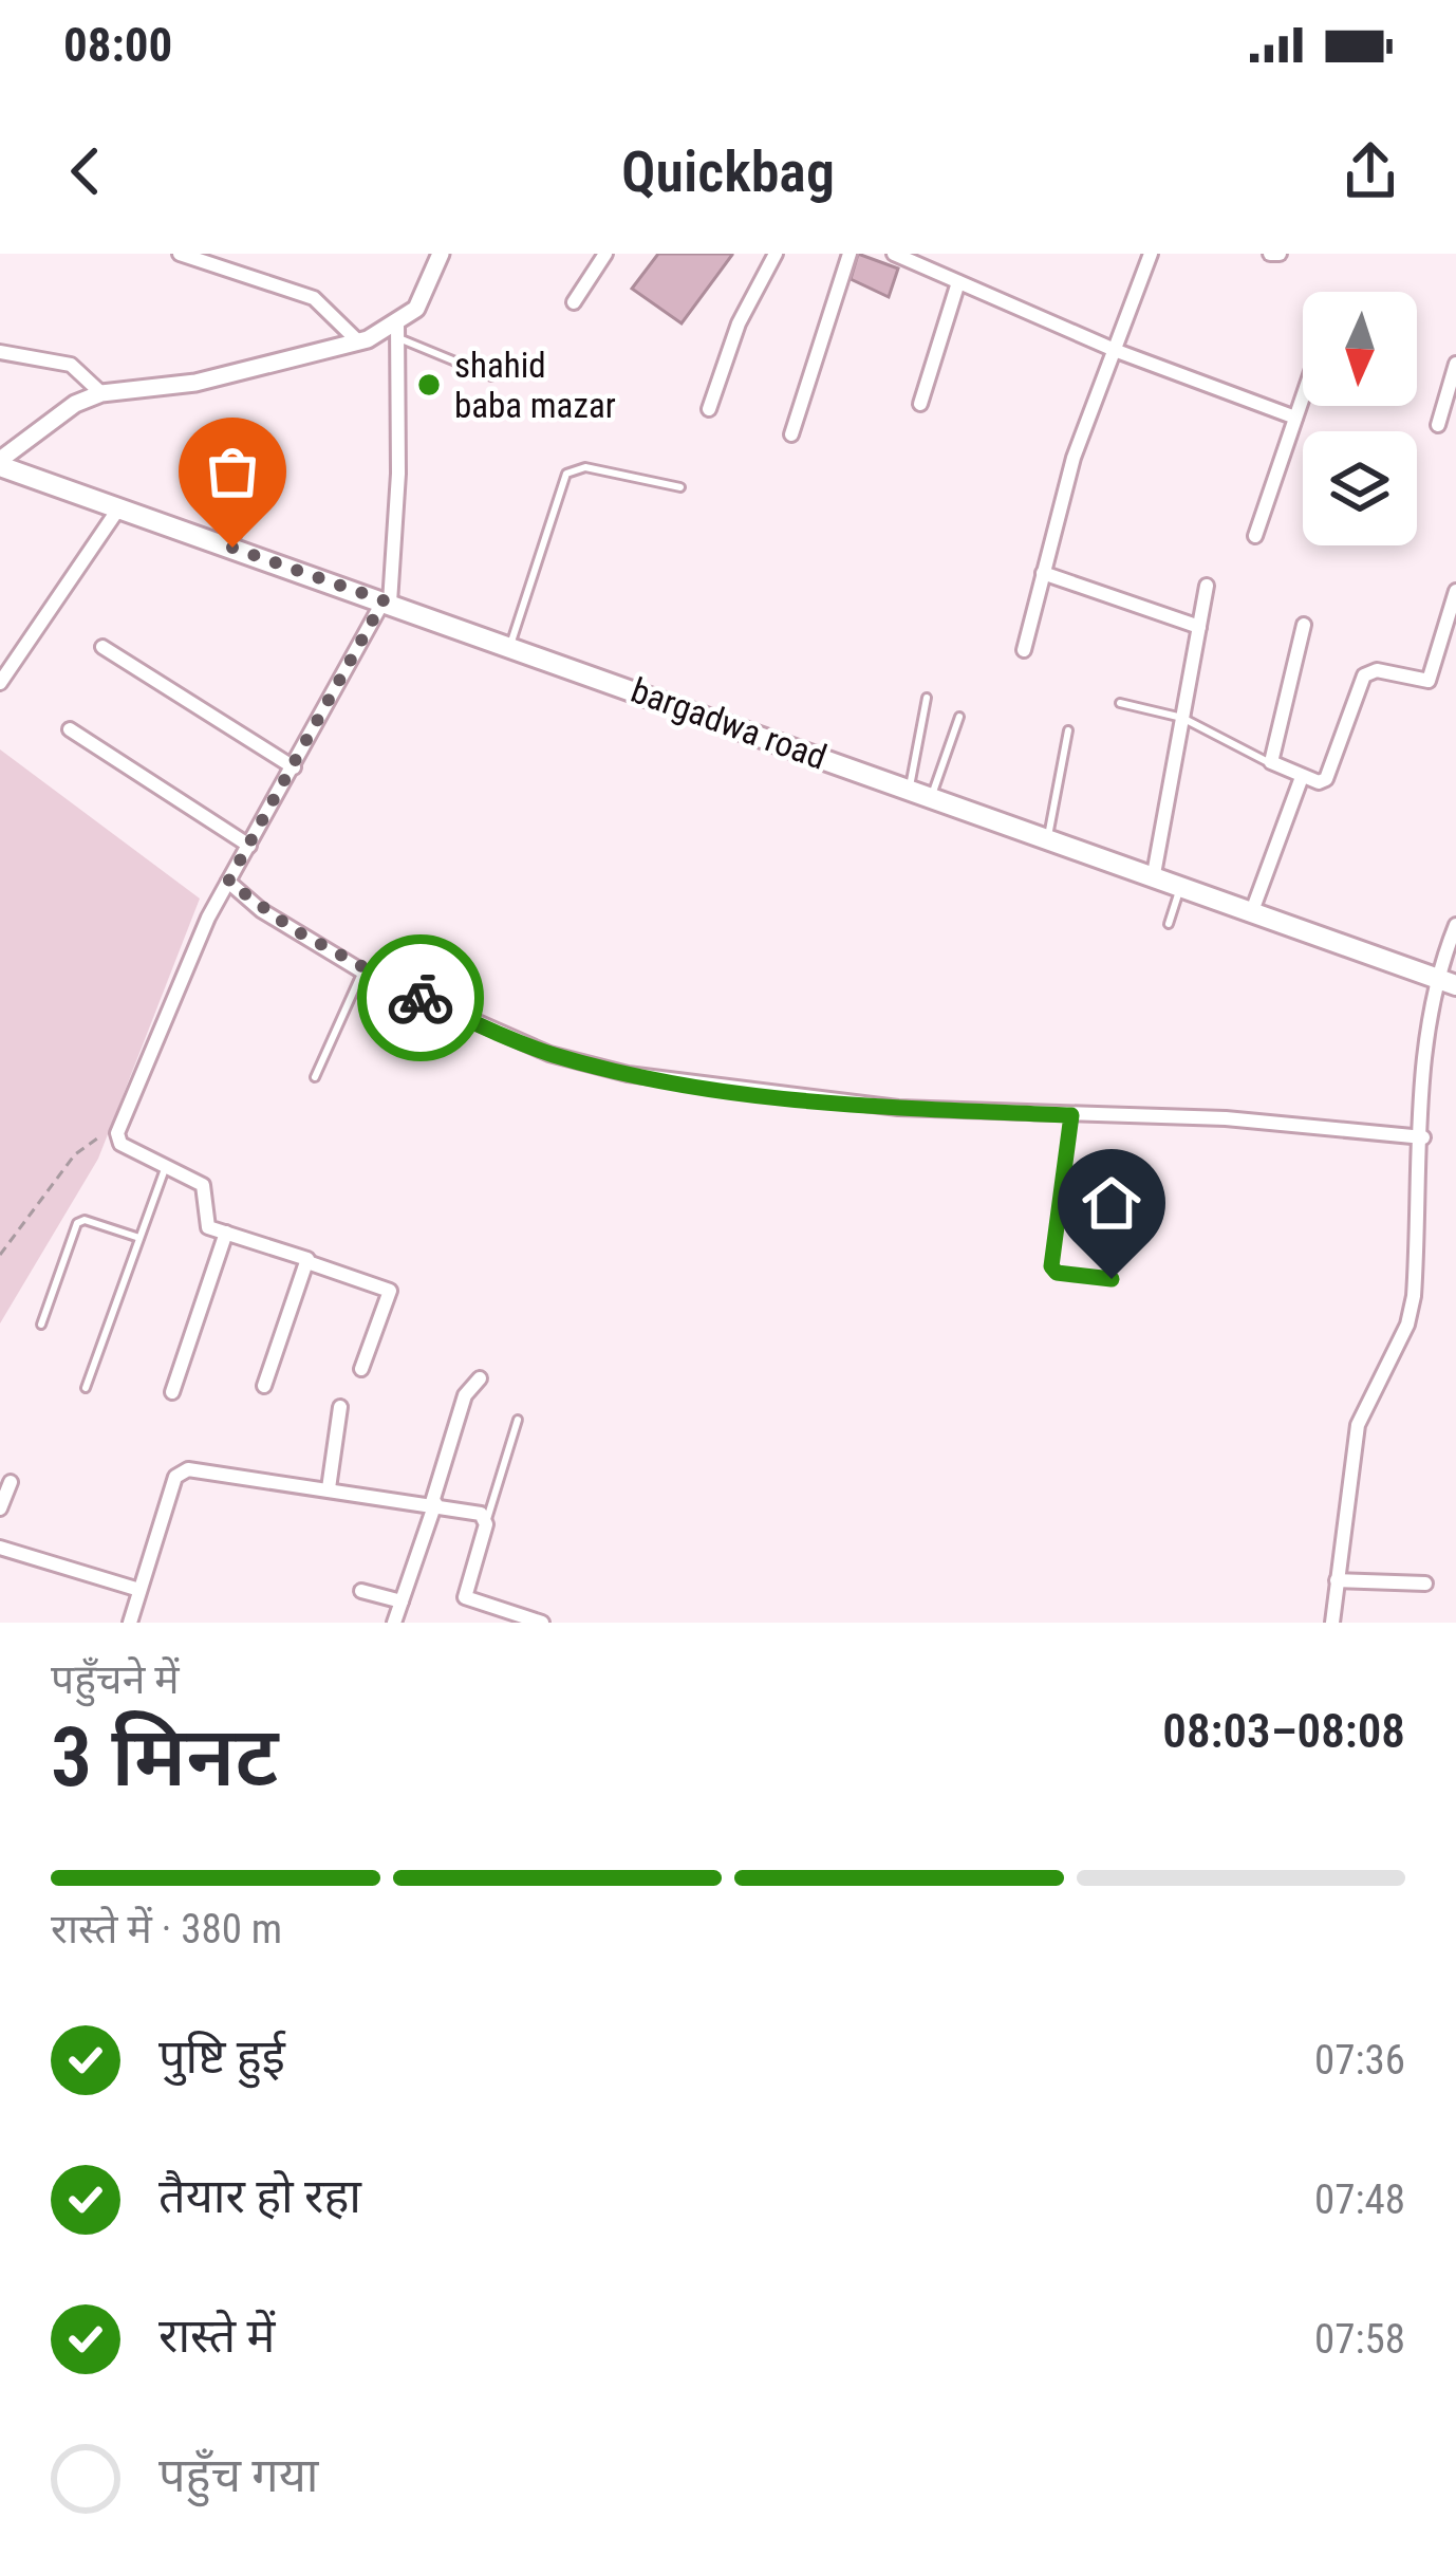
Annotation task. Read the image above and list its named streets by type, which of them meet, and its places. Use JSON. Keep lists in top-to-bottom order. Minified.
{"streets":{"main road":["bargadwa road"]},"places":["shahid baba mazar"],"north":"bottom","page":{"status":"08:00","header":"Quickbag","heading":["3 मिनट","पहुँचने में","08:03–08:08"],"bar":"रास्ते में · 380 m","list":[["पुष्टि हुई","07:36"],["तैयार हो रहा","07:48"],["रास्ते में","07:58"],"पहुँच गया"]}}
